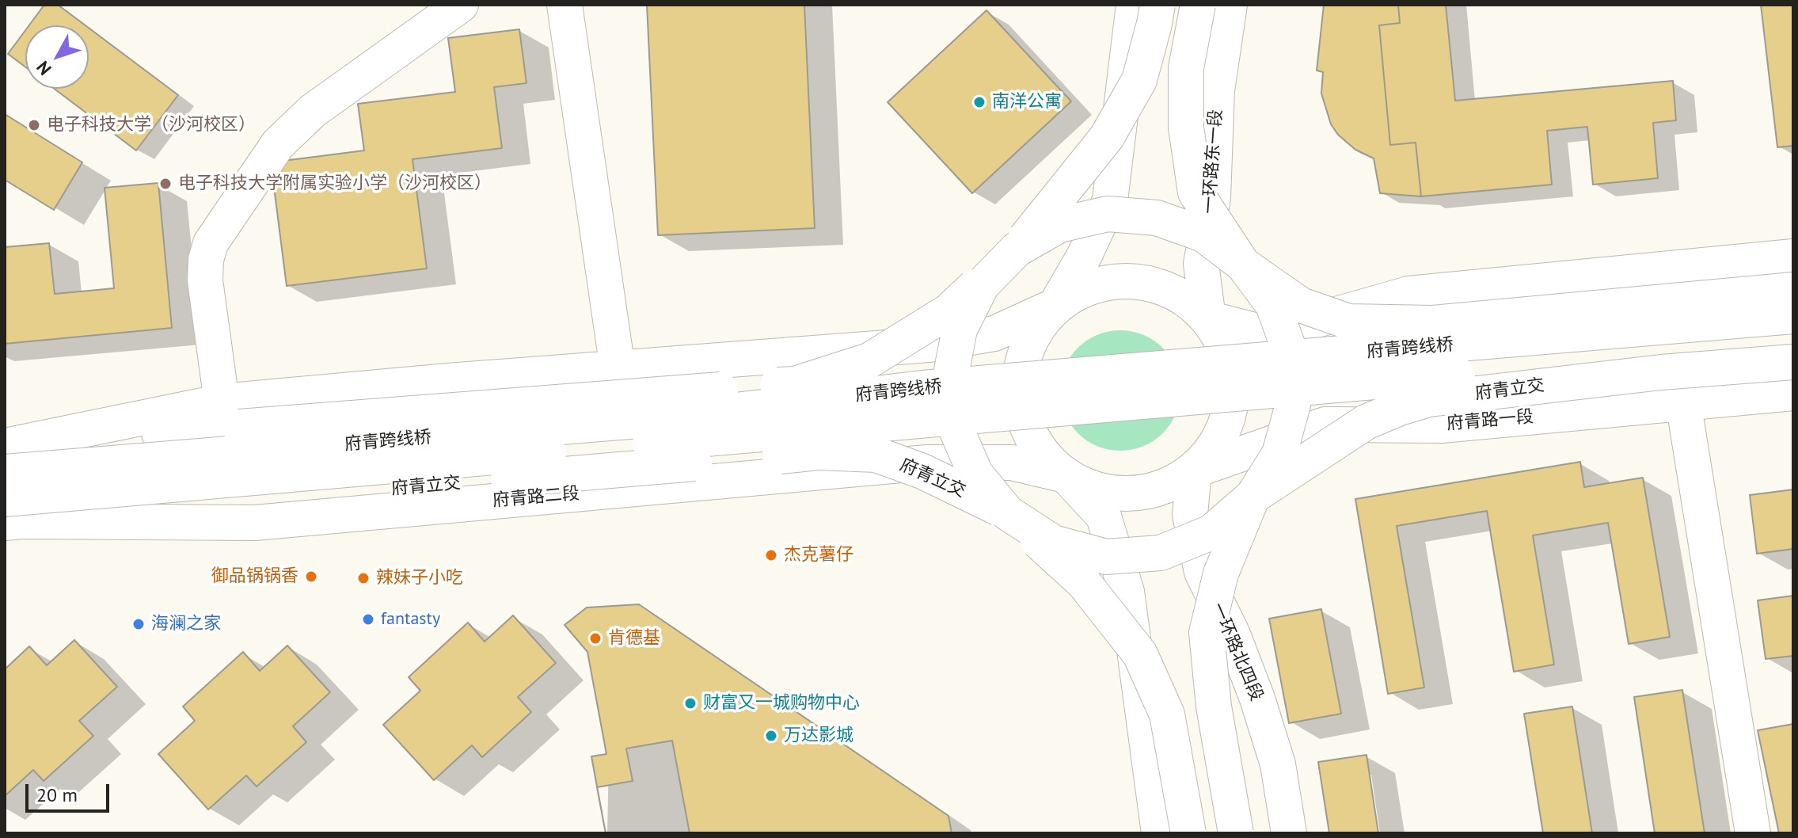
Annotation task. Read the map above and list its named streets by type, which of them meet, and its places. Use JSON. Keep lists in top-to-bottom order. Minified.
{"streets":{"main road":["一环路东一段","府青跨线桥","府青立交","府青路一段","府青路二段","一环路北四段"]},"crossings":[["一环路东一段","府青路一段"],["一环路东一段","府青路二段"],["一环路东一段","一环路北四段"],["府青跨线桥","府青立交"],["府青跨线桥","府青路二段"],["府青立交","府青路二段"],["府青路一段","府青路二段"],["府青路一段","一环路北四段"],["府青路二段","一环路北四段"]],"places":["南洋公寓","电子科技大学（沙河校区）","电子科技大学附属实验小学（沙河校区）","杰克薯仔","御品锅锅香","辣妹子小吃","fantasty","海澜之家","肯德基","财富又一城购物中心","万达影城"],"scale_bar":"20 m","north":"bottom left"}
